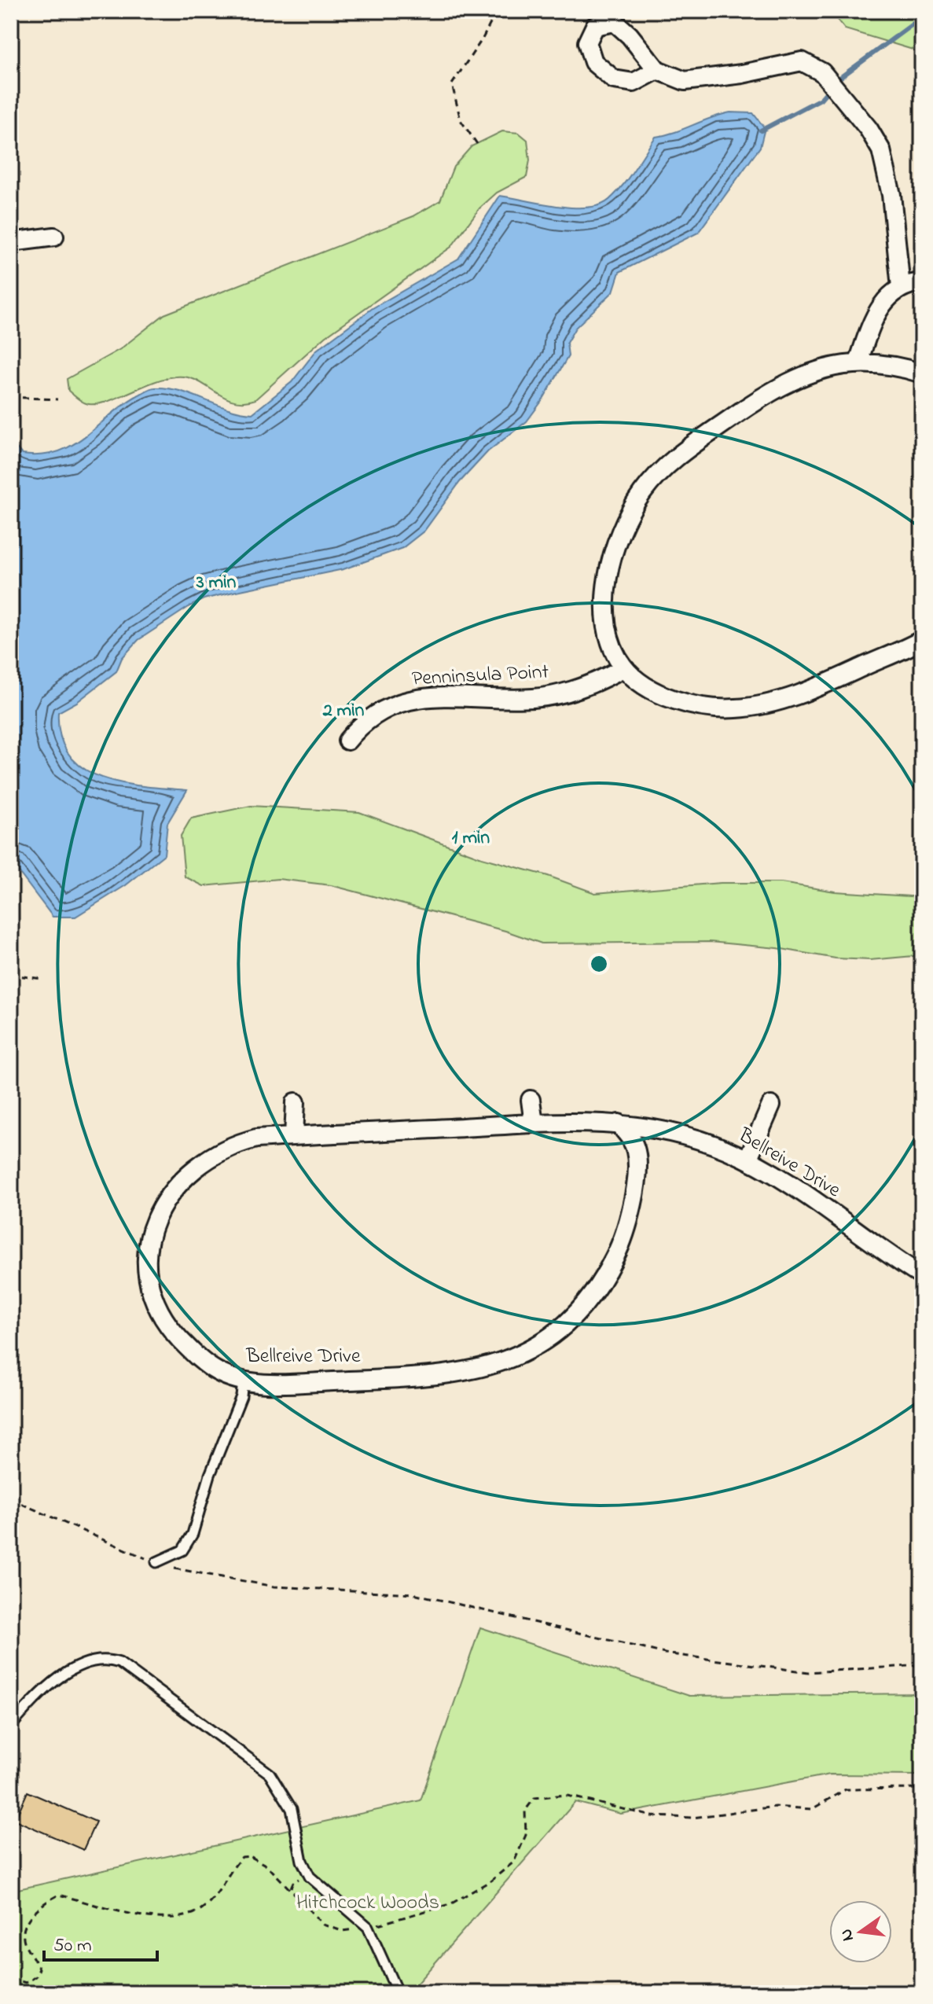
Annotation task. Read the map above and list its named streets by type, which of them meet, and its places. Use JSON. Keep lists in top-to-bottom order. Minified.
{"streets":{"street":["Penninsula Point","Bellreive Drive"]},"parks":["Hitchcock Woods"],"scale_bar":"50 m","north":"left","rings":["3 min","2 min","1 min"]}
